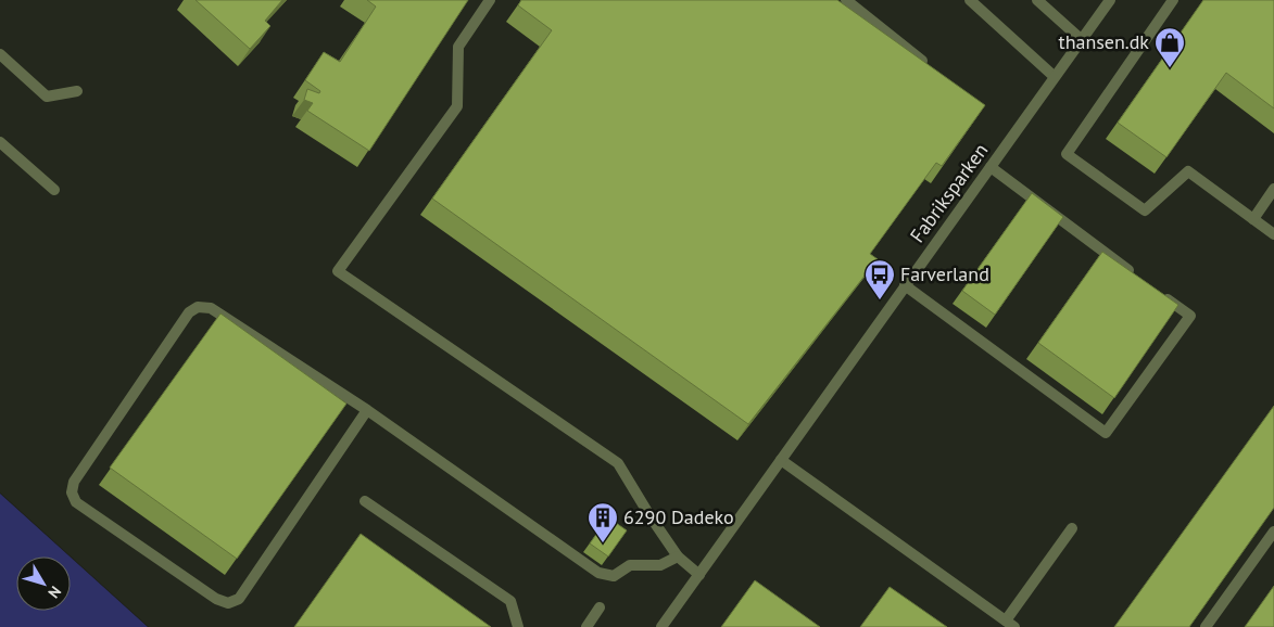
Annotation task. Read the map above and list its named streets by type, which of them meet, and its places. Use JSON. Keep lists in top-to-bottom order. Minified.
{"streets":{"street":["Fabriksparken"]},"places":{"shop":["thansen.dk"],"bus stop":["Farverland"],"building":["6290 Dadeko"]},"north":"bottom right"}
